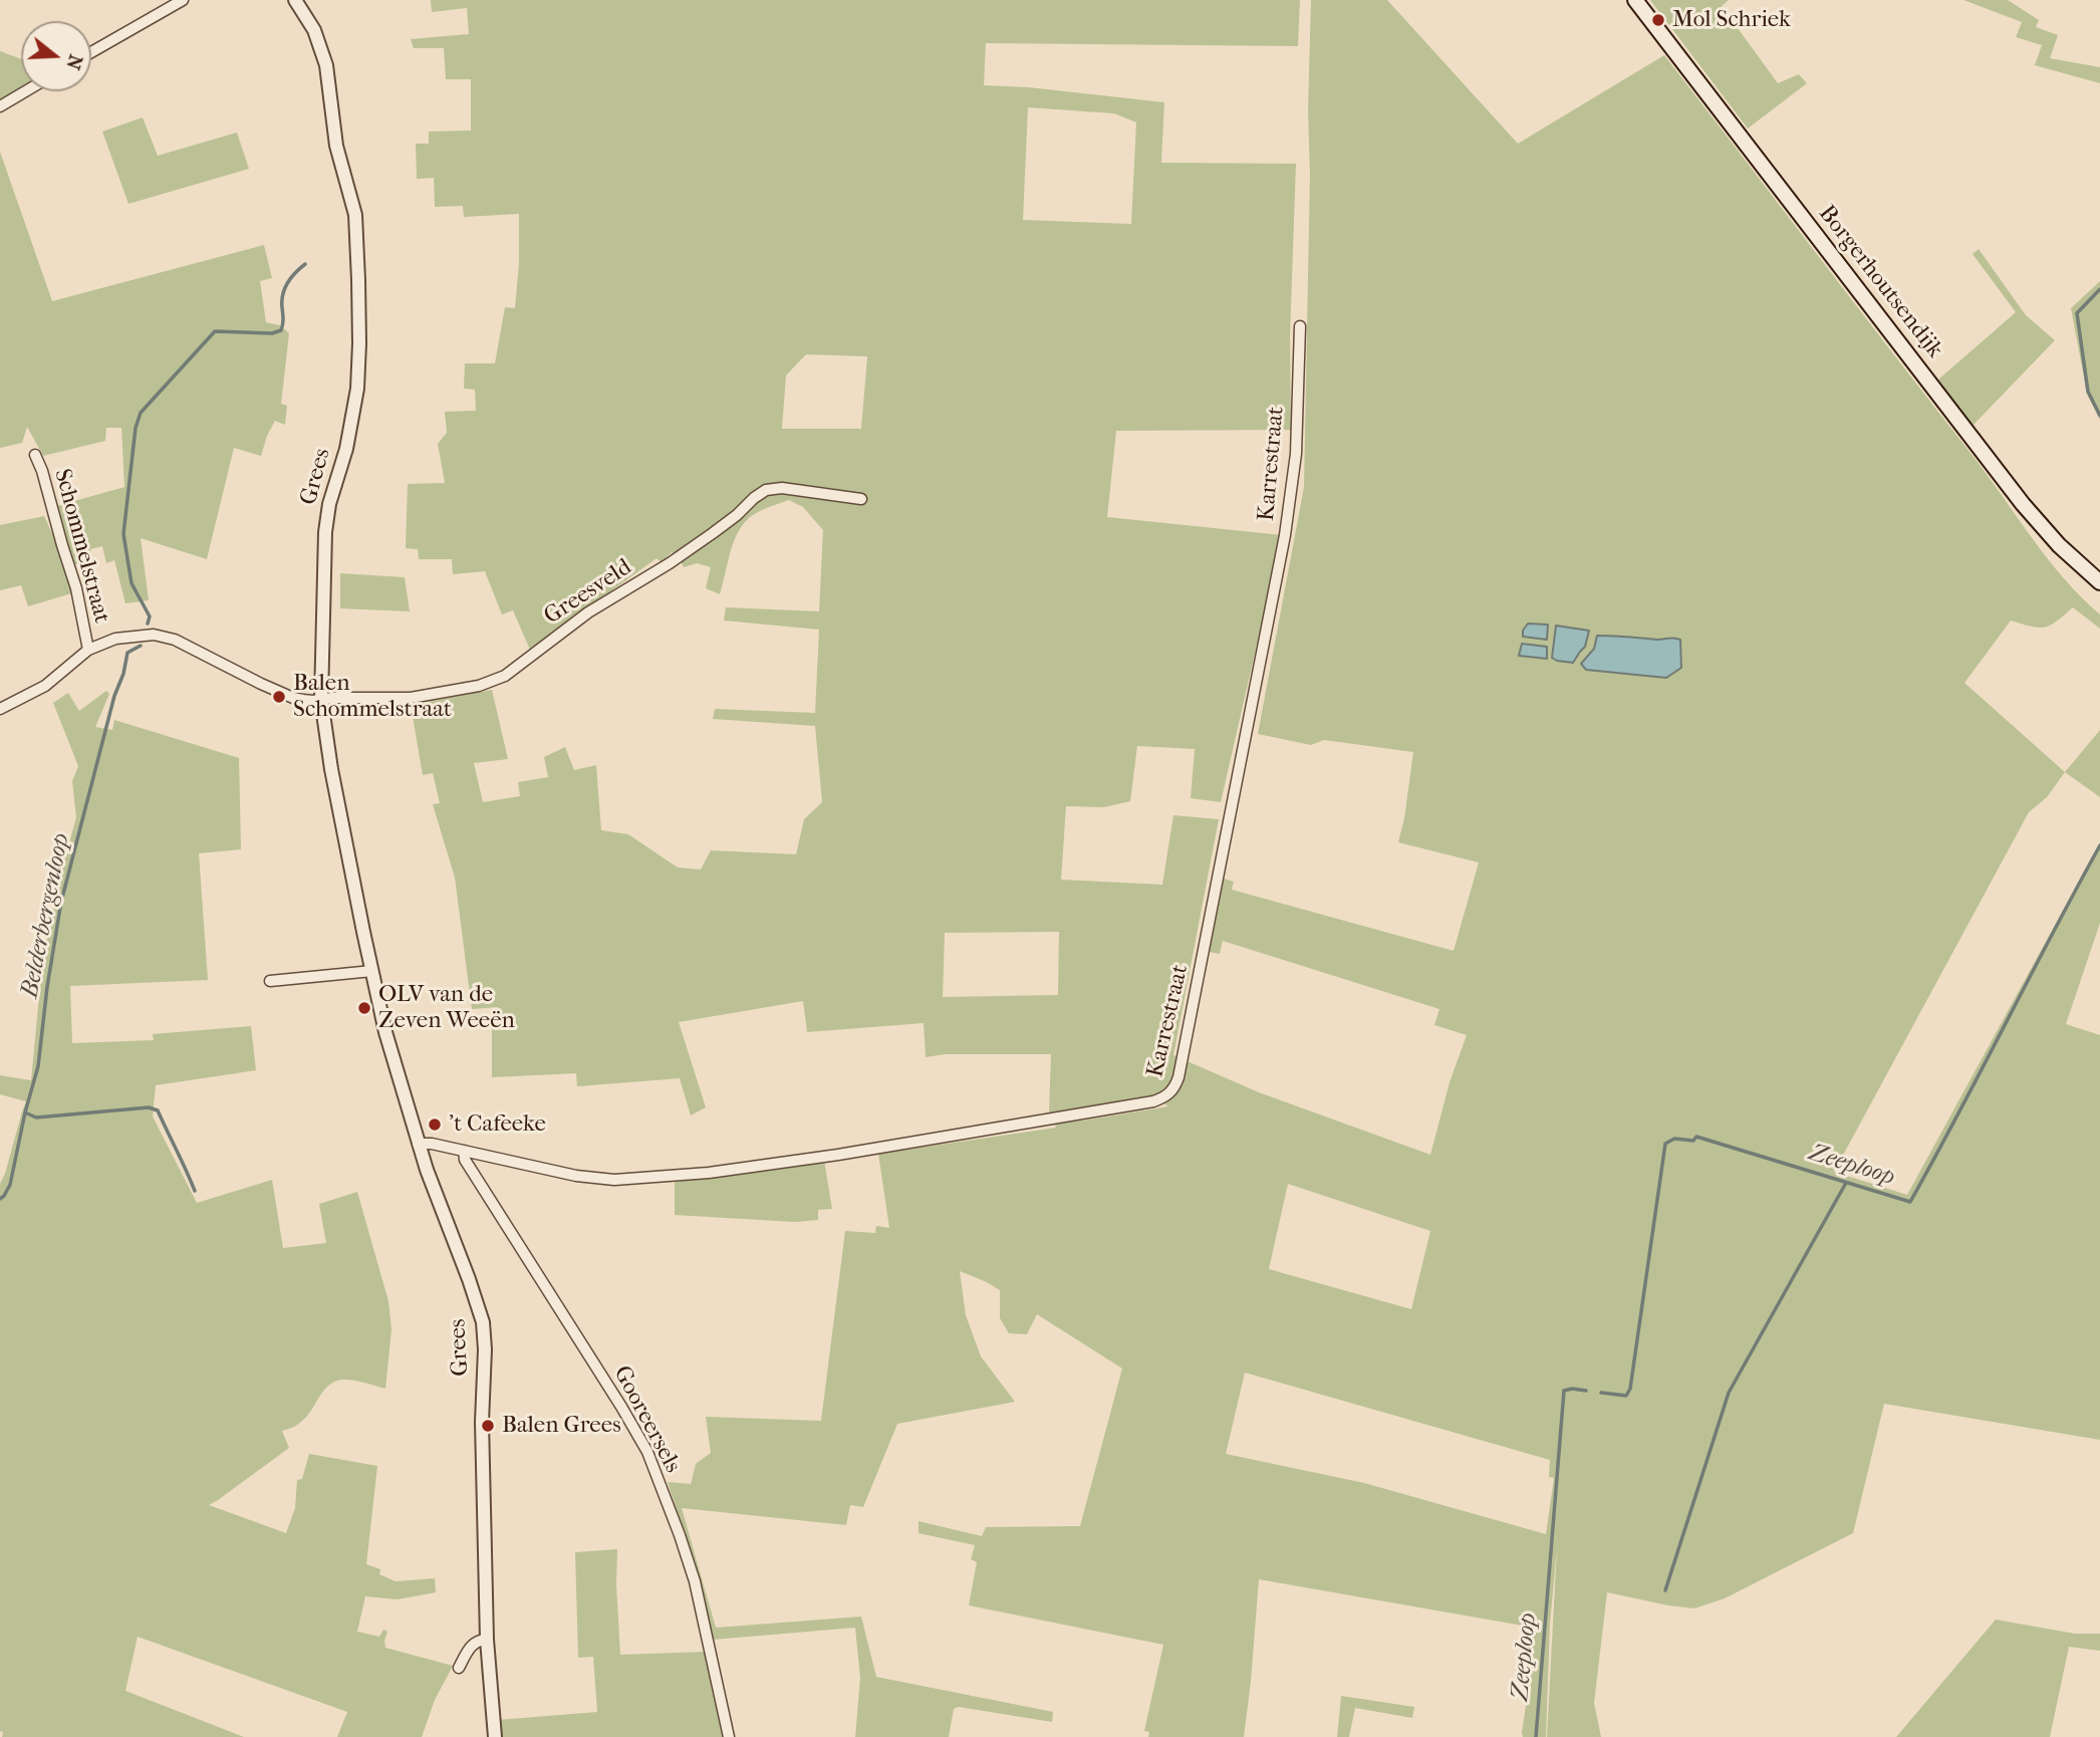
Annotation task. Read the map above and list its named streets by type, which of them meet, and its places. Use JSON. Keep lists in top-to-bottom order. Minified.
{"streets":{"main road":["Borgerhoutsendijk"],"street":["Karrestraat","Grees","Schommelstraat","Greesveld","Gooreersels"]},"crossings":[["Karrestraat","Grees"],["Karrestraat","Gooreersels"],["Grees","Schommelstraat"],["Grees","Greesveld"],["Schommelstraat","Greesveld"]],"water":["Belderbergenloop","Zeeploop"],"places":["Mol Schriek","Balen Schommelstraat","OLV van de Zeven Weeën","'t Cafeeke","Balen Grees"],"north":"right"}
